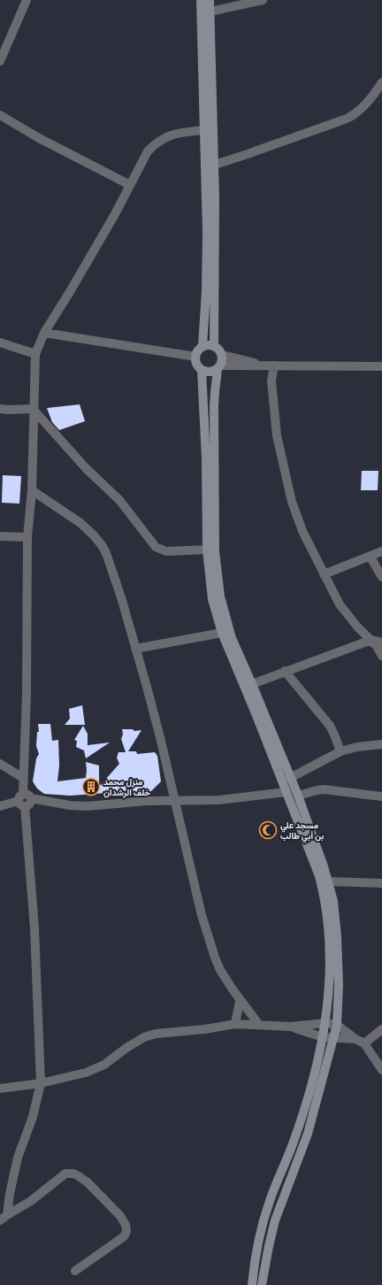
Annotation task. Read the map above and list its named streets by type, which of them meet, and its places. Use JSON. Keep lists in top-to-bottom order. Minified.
{"places":{"building":["منزل محمد خلف الرشدان"],"mosque":["مسجد علي بن أبي طالب"]}}
